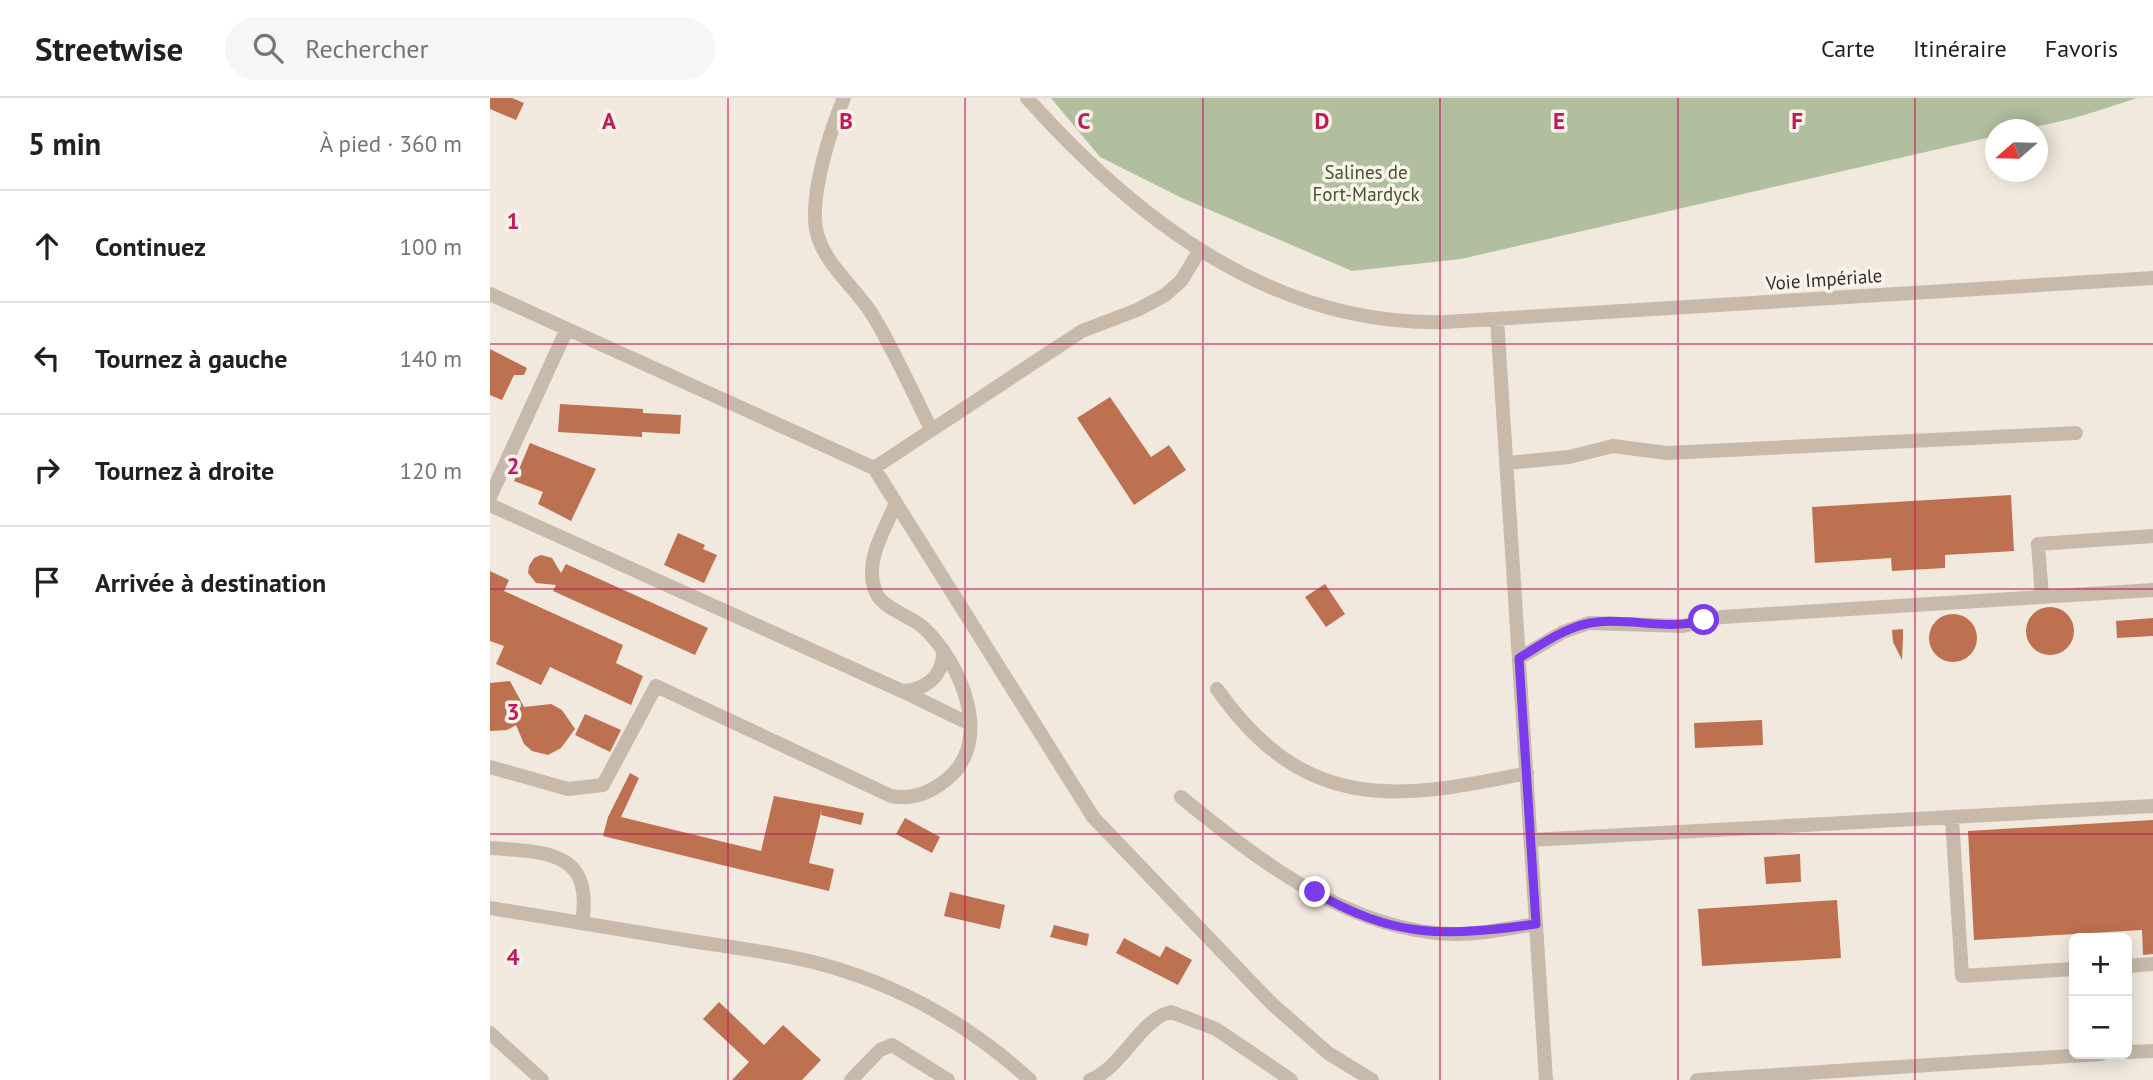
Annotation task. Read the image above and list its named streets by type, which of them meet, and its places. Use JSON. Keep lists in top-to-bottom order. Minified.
{"streets":{"street":["Voie Impériale"]},"parks":["Salines de Fort-Mardyck"],"north":"left","page":{"header":"Streetwise","search":"Rechercher","nav":["Carte","Itinéraire","Favoris"],"heading":["5 min","À pied · 360 m"],"list":[["Continuez","100 m"],["Tournez à gauche","140 m"],["Tournez à droite","120 m"],"Arrivée à destination"],"map_buttons":["+","−"]},"grid":{"columns":["A","B","C","D","E","F"],"rows":["1","2","3","4"]}}
